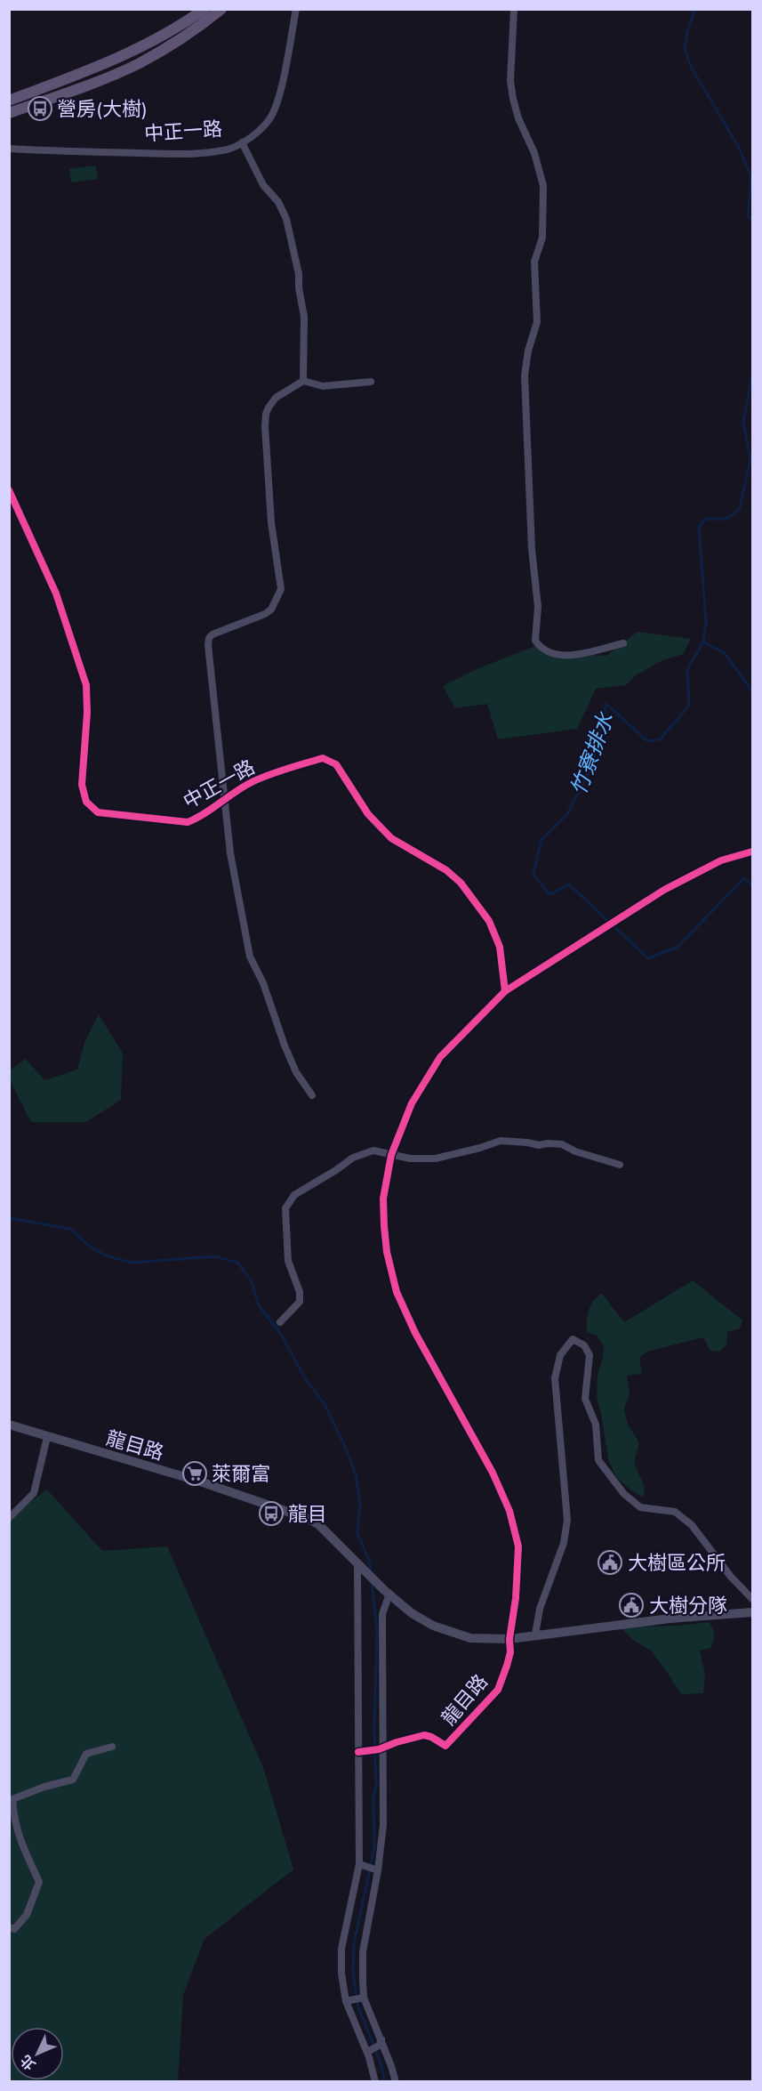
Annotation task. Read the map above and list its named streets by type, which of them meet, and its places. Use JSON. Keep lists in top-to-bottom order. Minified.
{"streets":{"street":["中正一路","龍目路"]},"water":["竹寮排水"],"places":{"bus stop":["營房(大樹)","龍目"],"supermarket":["萊爾富"],"public building":["大樹區公所","大樹分隊"]},"north":"bottom left"}
